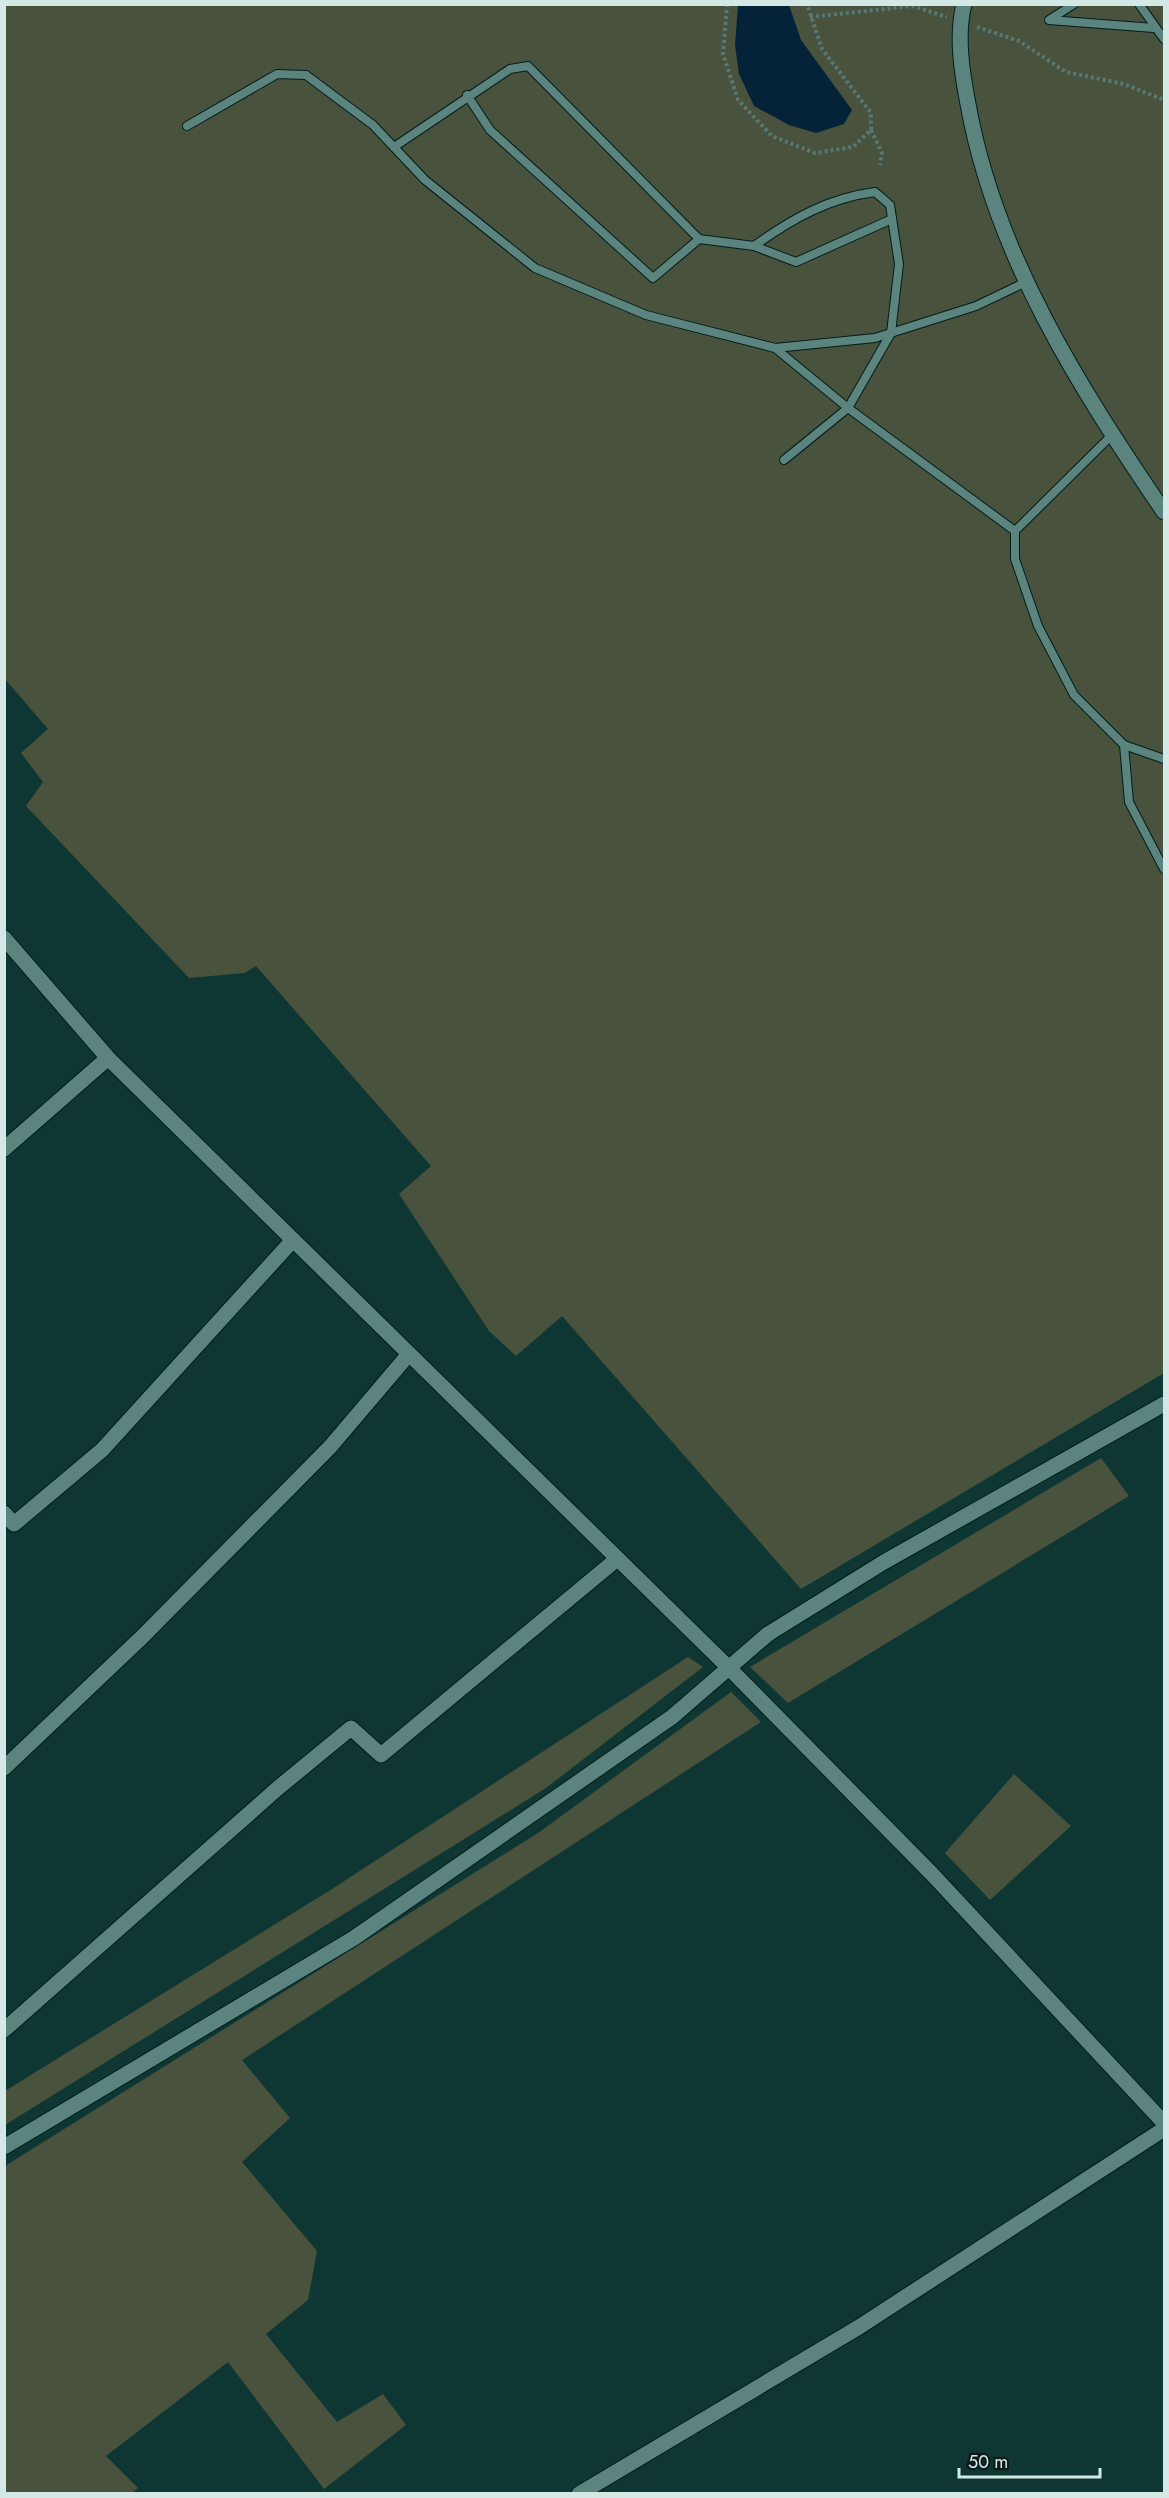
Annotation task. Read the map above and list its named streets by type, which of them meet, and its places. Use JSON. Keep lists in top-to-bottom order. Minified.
{"scale_bar":"50 m"}
